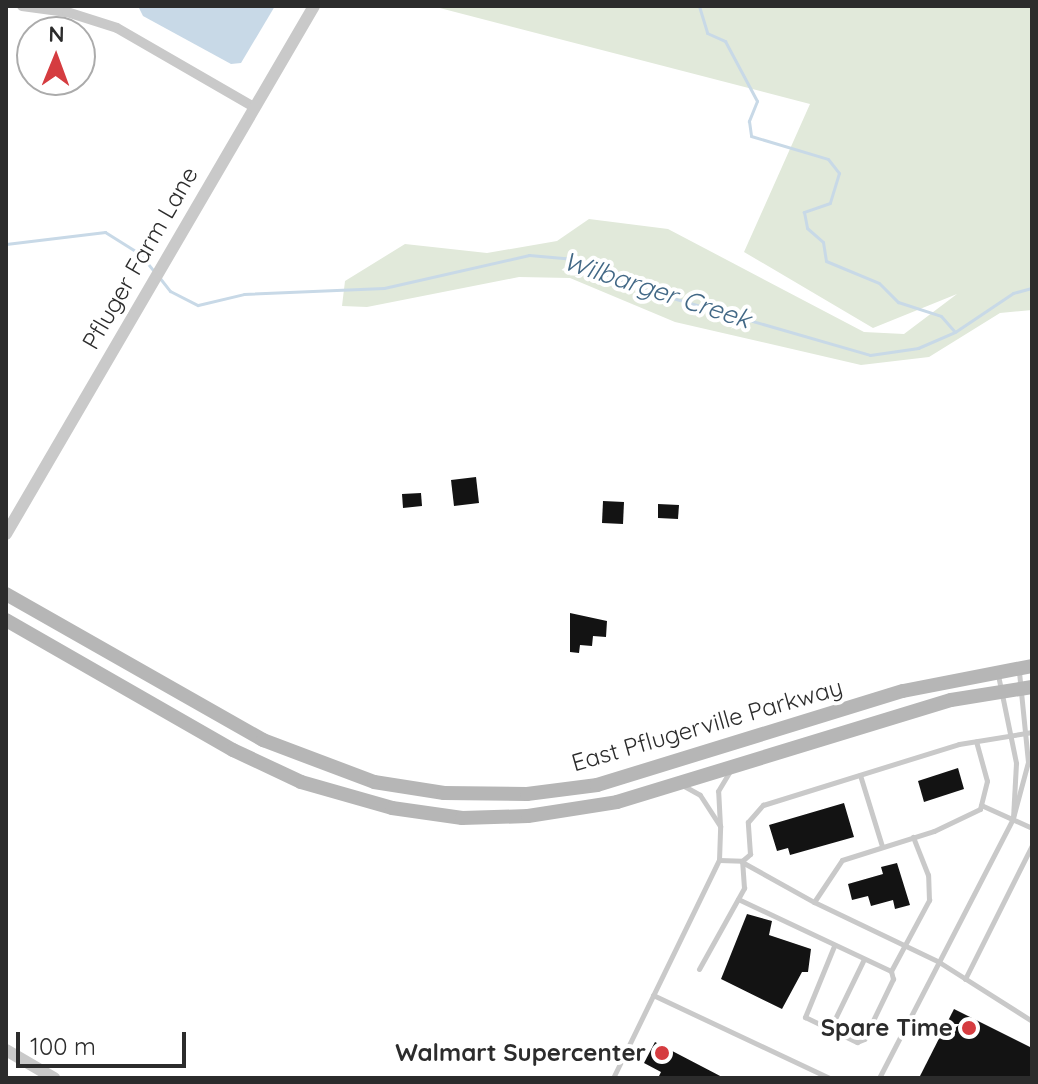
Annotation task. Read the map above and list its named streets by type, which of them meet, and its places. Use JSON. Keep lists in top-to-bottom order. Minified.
{"streets":{"main road":["East Pflugerville Parkway"],"street":["Pfluger Farm Lane"]},"water":["Wilbarger Creek"],"places":["Spare Time","Walmart Supercenter"],"scale_bar":"100 m","north":"top"}
